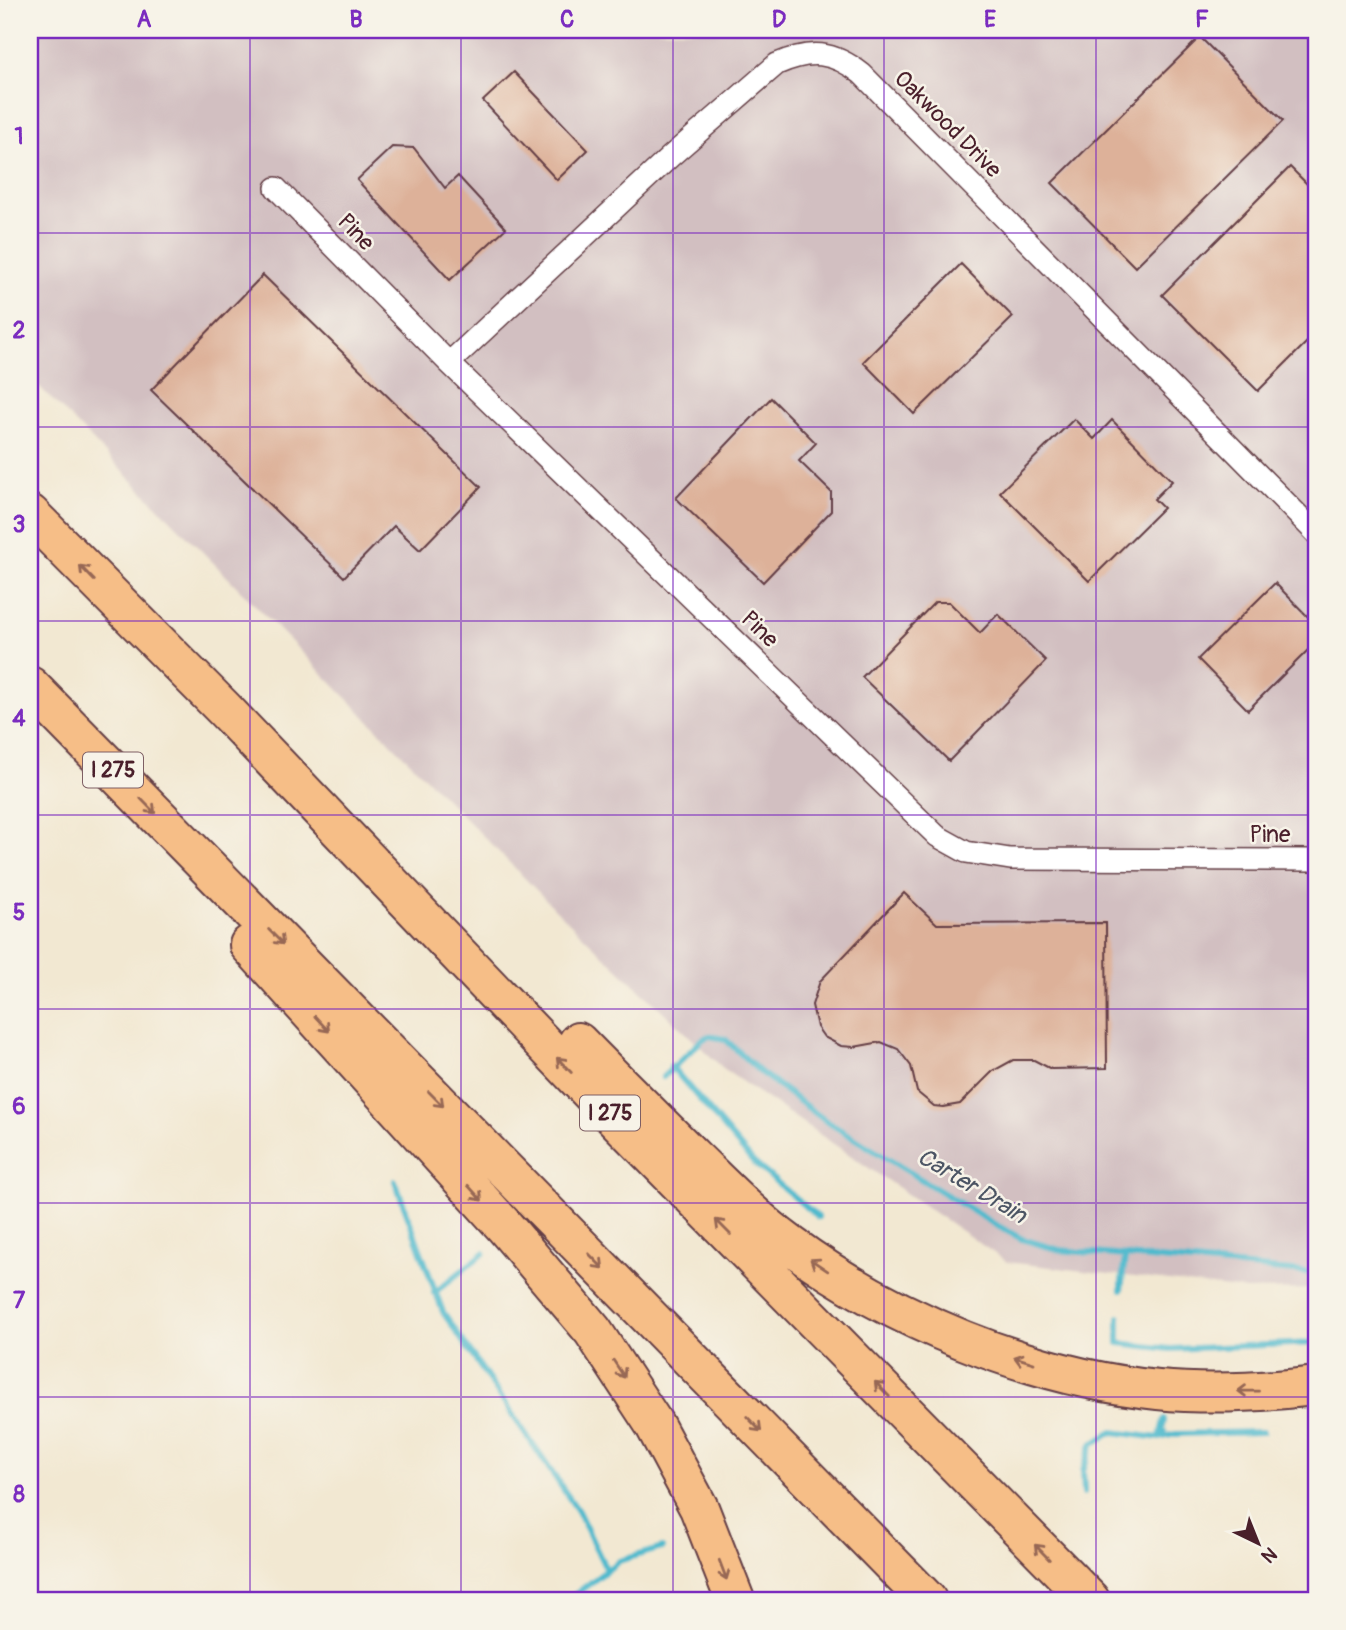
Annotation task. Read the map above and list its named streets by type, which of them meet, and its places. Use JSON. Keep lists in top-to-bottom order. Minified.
{"streets":{"highway":["I 275"],"street":["Oakwood Drive","Pine"]},"crossings":[["Oakwood Drive","Pine"]],"water":["Carter Drain"],"north":"bottom right","grid":{"columns":["A","B","C","D","E","F"],"rows":["1","2","3","4","5","6","7","8"]}}
